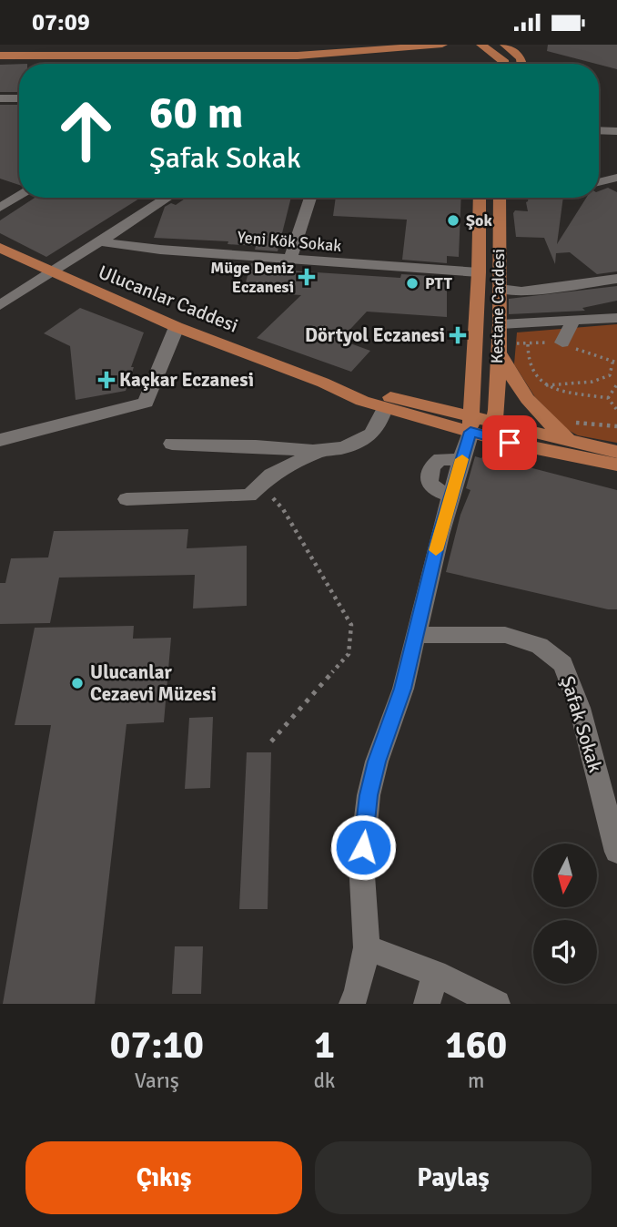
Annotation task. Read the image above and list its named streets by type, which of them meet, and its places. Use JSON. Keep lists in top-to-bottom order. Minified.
{"streets":{"main road":["Ulucanlar Caddesi","Kestane Caddesi"],"street":["Yeni Kök Sokak","Şafak Sokak"]},"crossings":[["Yeni Kök Sokak","Kestane Caddesi"],["Ulucanlar Caddesi","Kestane Caddesi"]],"places":{"other":["Şok","PTT","Ulucanlar Cezaevi Müzesi"],"health":["Müge Deniz Eczanesi","Dörtyol Eczanesi","Kaçkar Eczanesi"]},"north":"bottom","page":{"status":"07:09","turn":["60 m","Şafak Sokak"],"eta":["07:10","Varış","1","dk","160","m"],"buttons":["Çıkış","Paylaş"]}}
